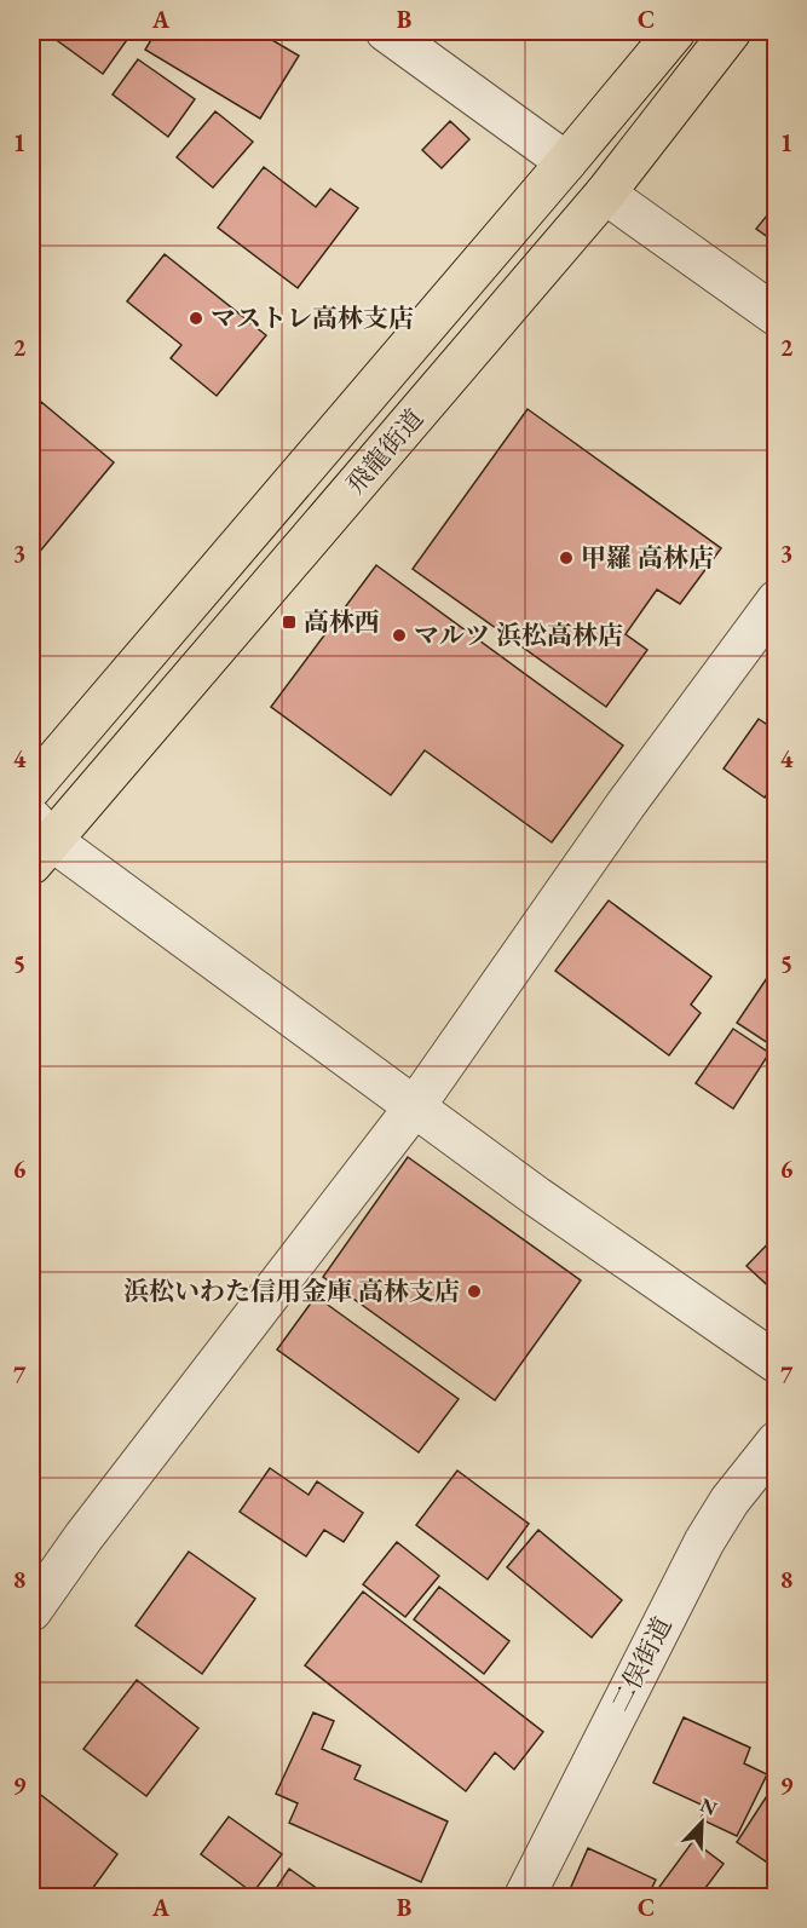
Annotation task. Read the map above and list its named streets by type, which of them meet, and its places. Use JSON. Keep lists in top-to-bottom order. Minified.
{"streets":{"highway":["飛龍街道"],"street":["二俣街道"]},"places":{"other":["マストレ高林支店","甲羅 高林店","マルツ 浜松高林店","浜松いわた信用金庫 高林支店"],"transit":["高林西"]},"north":"top right","grid":{"columns":["A","B","C"],"rows":["1","2","3","4","5","6","7","8","9"]}}
